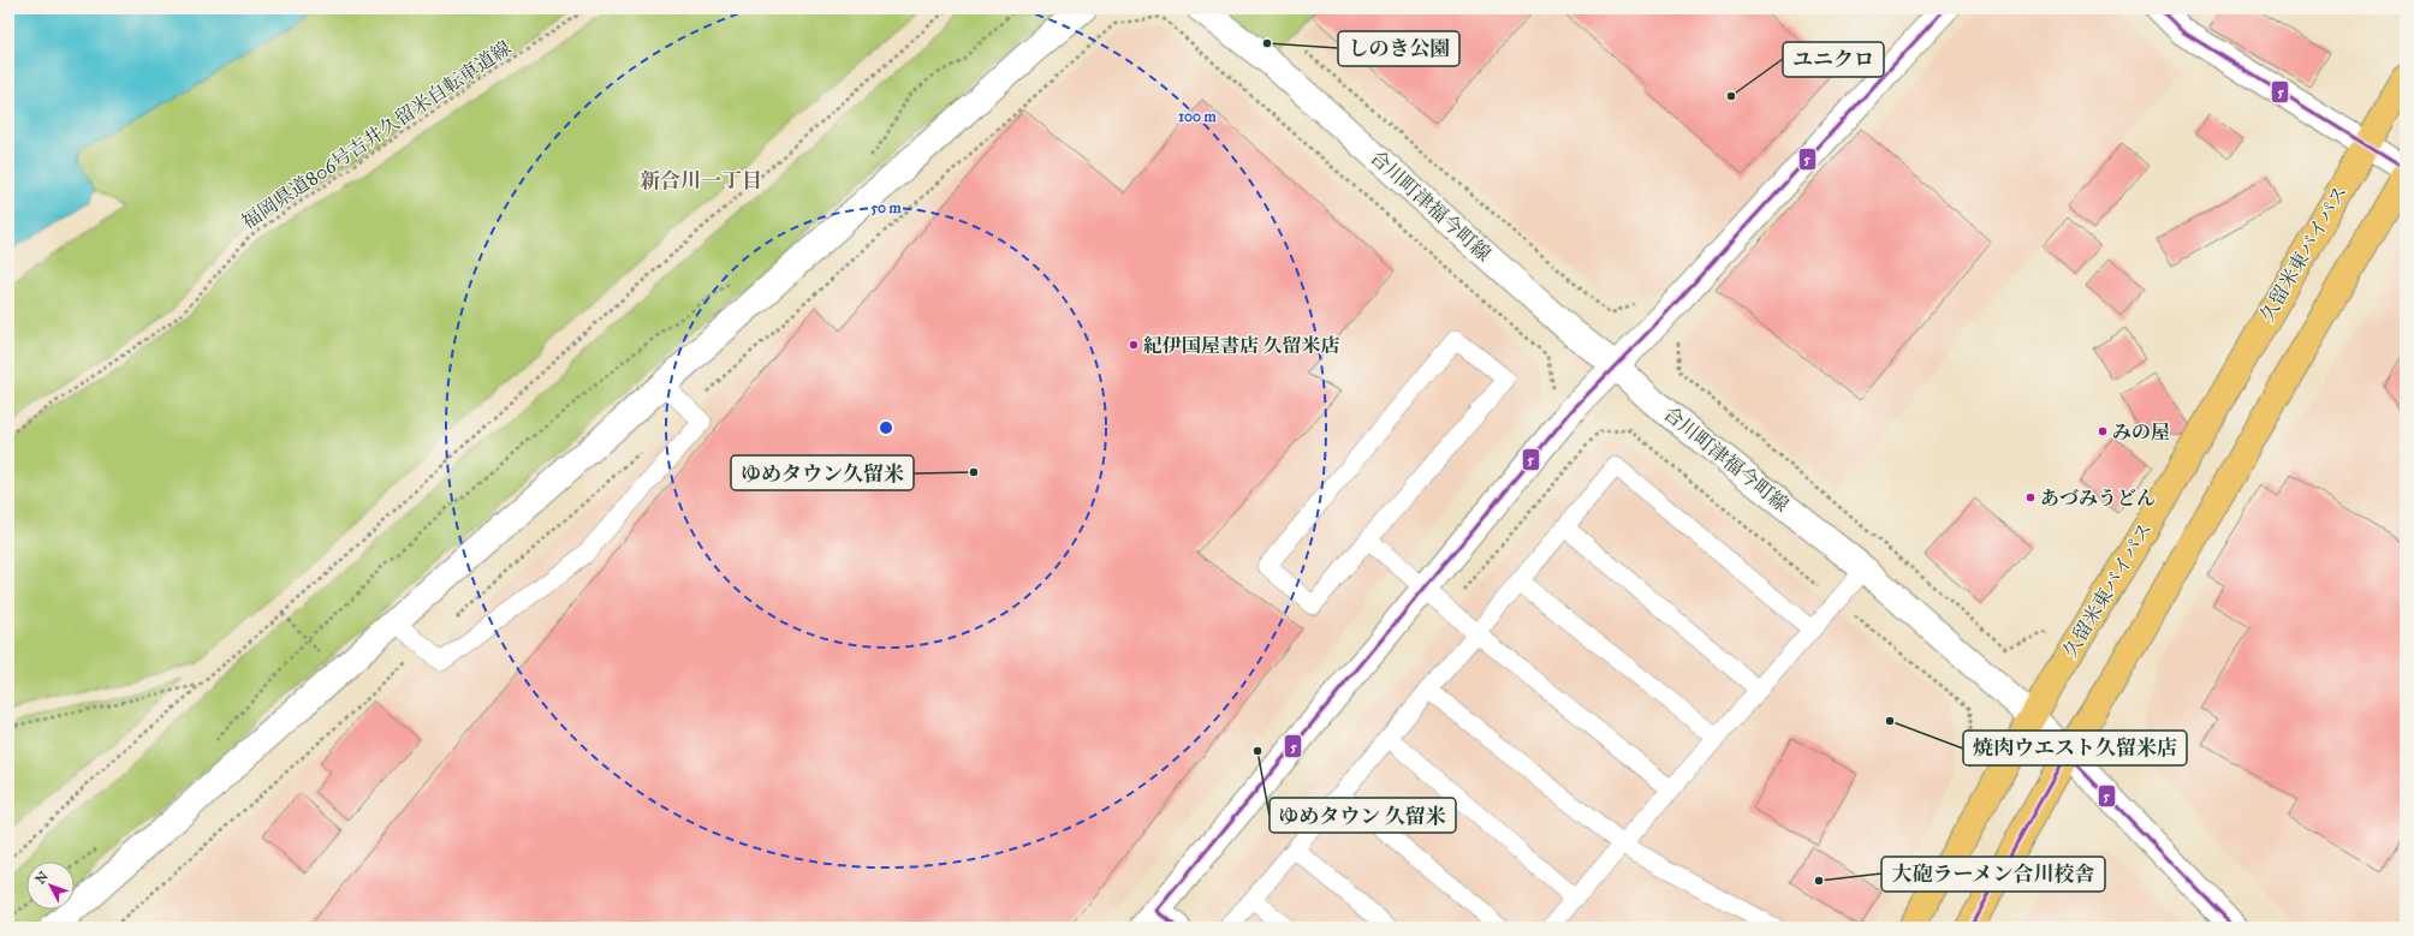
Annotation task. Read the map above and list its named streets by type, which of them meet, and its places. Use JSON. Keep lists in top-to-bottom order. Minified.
{"streets":{"highway":["久留米東バイパス"],"street":["合川町津福今町線"],"path":["福岡県道806号吉井久留米自転車道線"]},"crossings":[["合川町津福今町線","久留米東バイパス"]],"districts":["新合川一丁目"],"places":["しのき公園","ユニクロ","紀伊国屋書店 久留米店","みの屋","ゆめタウン久留米","あづみうどん","焼肉ウエスト久留米店","ゆめタウン 久留米","大砲ラーメン合川校舎"],"lines":["transit line 5"],"north":"top left","rings":["100 m","50 m"]}
